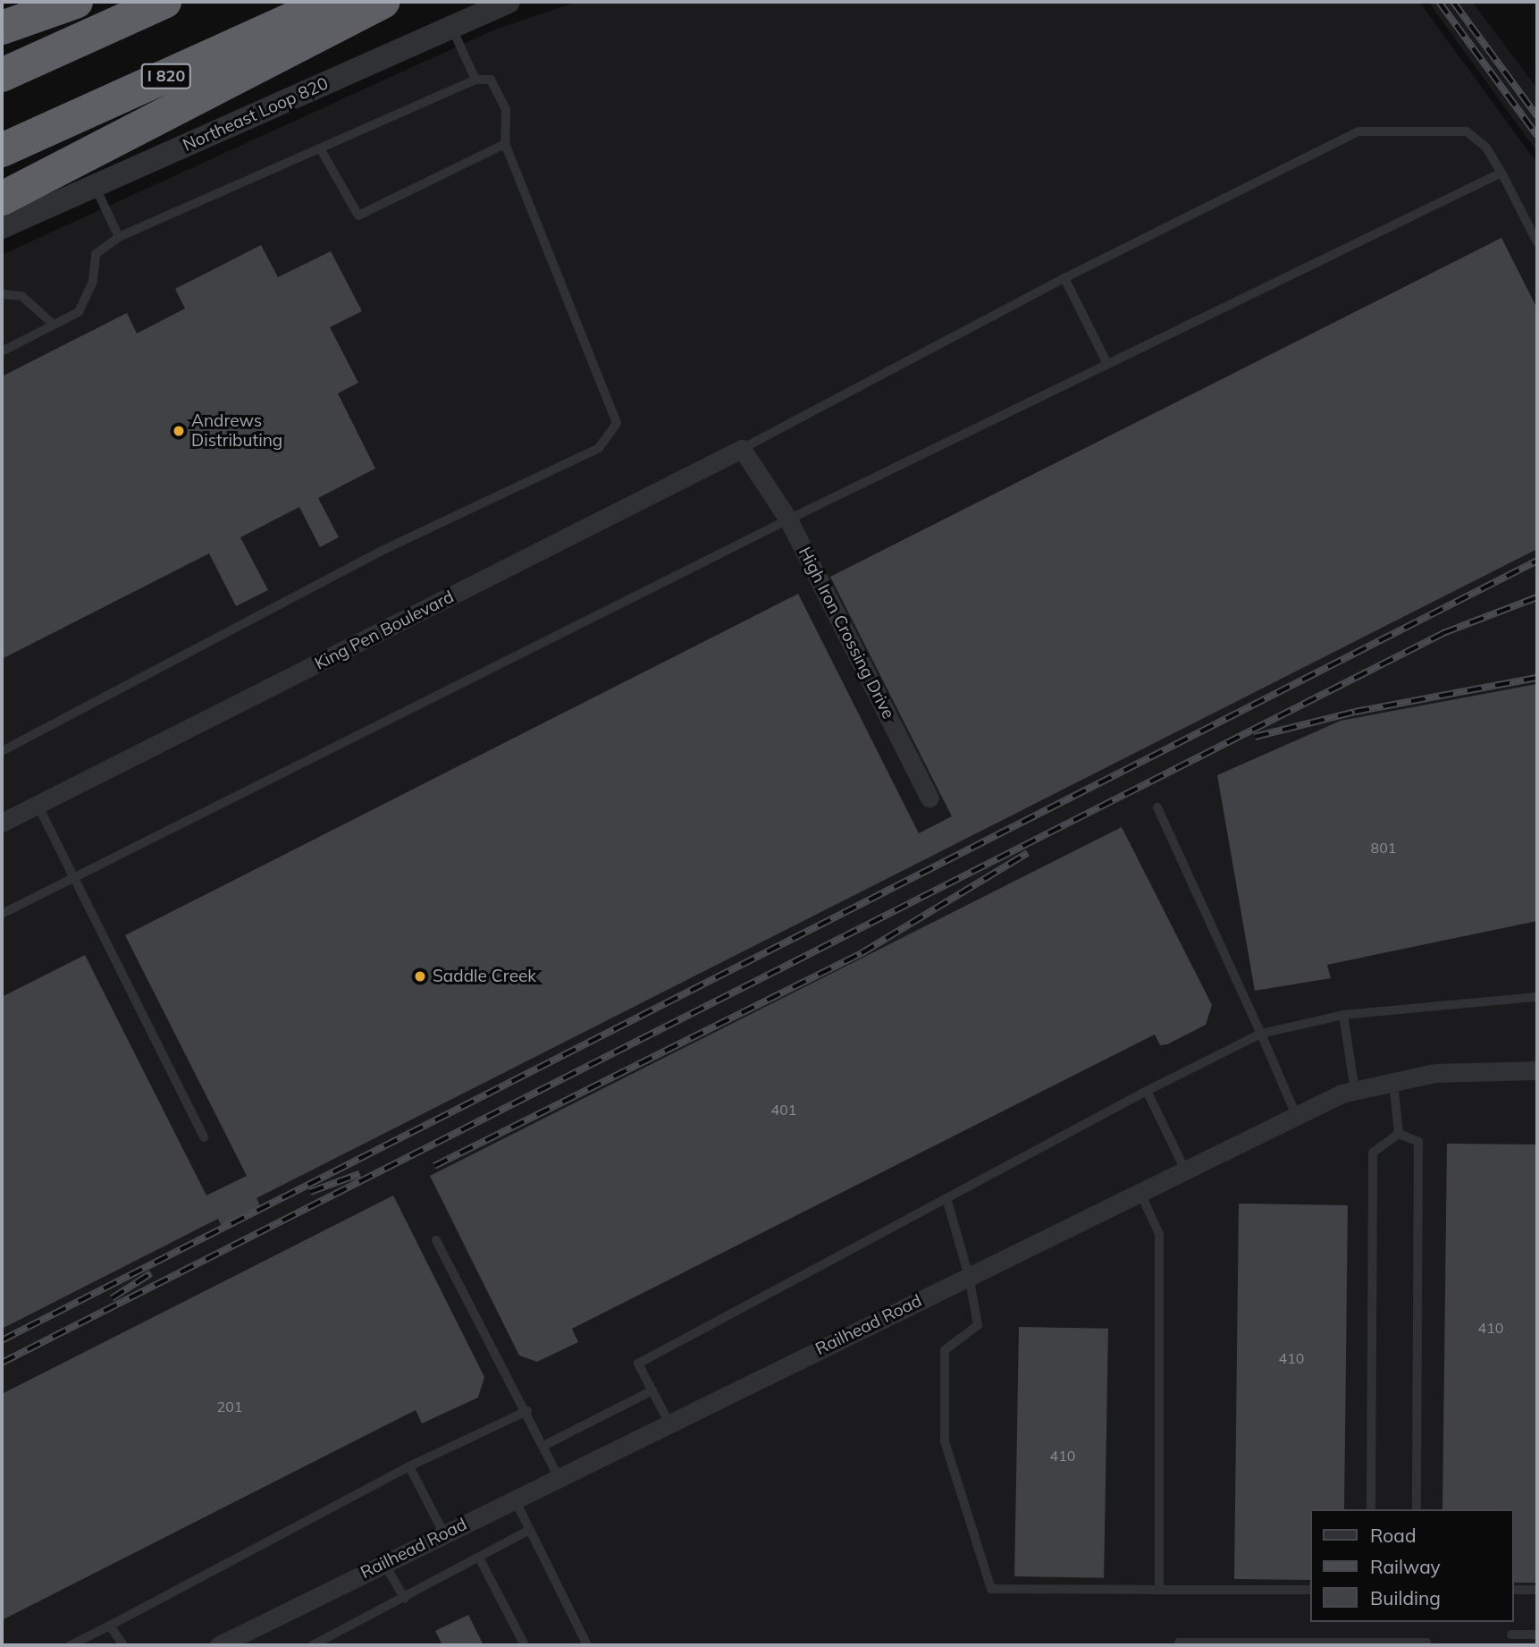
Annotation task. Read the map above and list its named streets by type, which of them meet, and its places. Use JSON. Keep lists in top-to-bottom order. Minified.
{"streets":{"highway":["I 820"],"street":["Northeast Loop 820","King Pen Boulevard","High Iron Crossing Drive","Railhead Road"]},"crossings":[["King Pen Boulevard","High Iron Crossing Drive"]],"places":["Andrews Distributing","Saddle Creek"],"house_numbers":["801","401","410","410","201","410"],"legend":["Road","Railway","Building"]}
